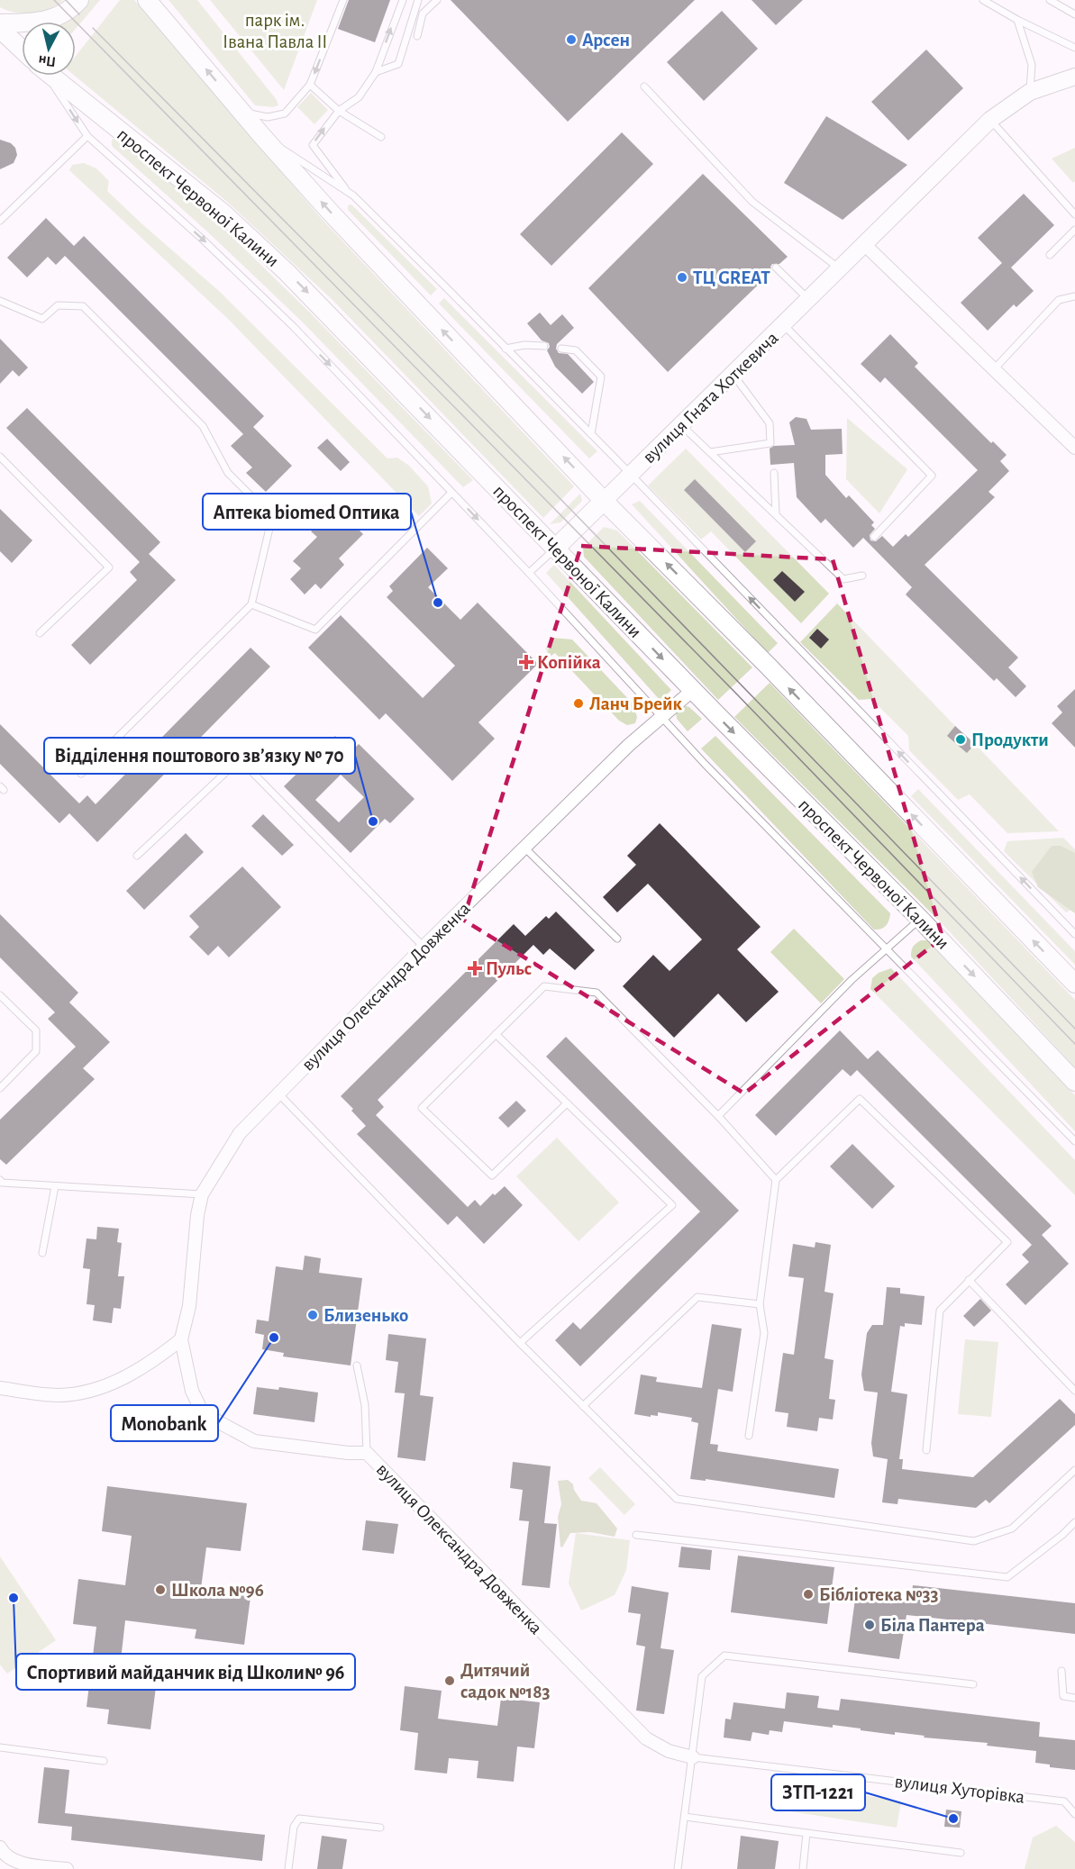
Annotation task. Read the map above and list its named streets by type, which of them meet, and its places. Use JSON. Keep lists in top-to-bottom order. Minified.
{"streets":{"main road":["проспект Червоної Калини","вулиця Гната Хоткевича"],"street":["вулиця Олександра Довженка"],"lane":["вулиця Хуторівка"]},"crossings":[["проспект Червоної Калини","вулиця Гната Хоткевича"],["проспект Червоної Калини","вулиця Олександра Довженка"],["вулиця Олександра Довженка","вулиця Хуторівка"]],"parks":["парк ім. Івана Павла II"],"places":{"other":["Арсен","ТЦ GREAT","Аптека biomed Оптика","Ланч Брейк","Продукти","Відділення поштового зв’язку № 70","Близенько","Monobank","Школа №96","Бібліотека №33","Спортивий майданчик від Школи№ 96","Біла Пантера","Дитячий садок №183","ЗТП-1221"],"health":["Копійка","Пульс"]},"north":"bottom"}
